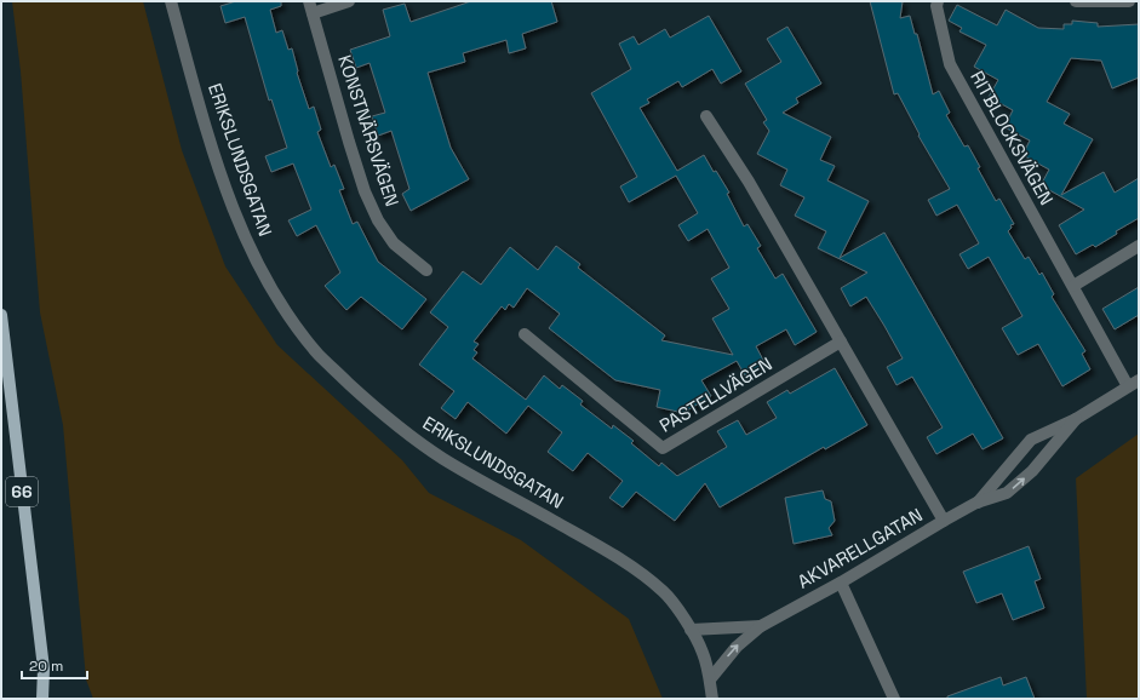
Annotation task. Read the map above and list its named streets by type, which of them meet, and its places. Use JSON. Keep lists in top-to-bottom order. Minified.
{"streets":{"main road":["66"],"street":["KONSTNÄRSVÄGEN","RITBLOCKSVÄGEN","ERIKSLUNDSGATAN","PASTELLVÄGEN","AKVARELLGATAN"]},"crossings":[["RITBLOCKSVÄGEN","AKVARELLGATAN"],["ERIKSLUNDSGATAN","AKVARELLGATAN"]],"scale_bar":"20 m"}
